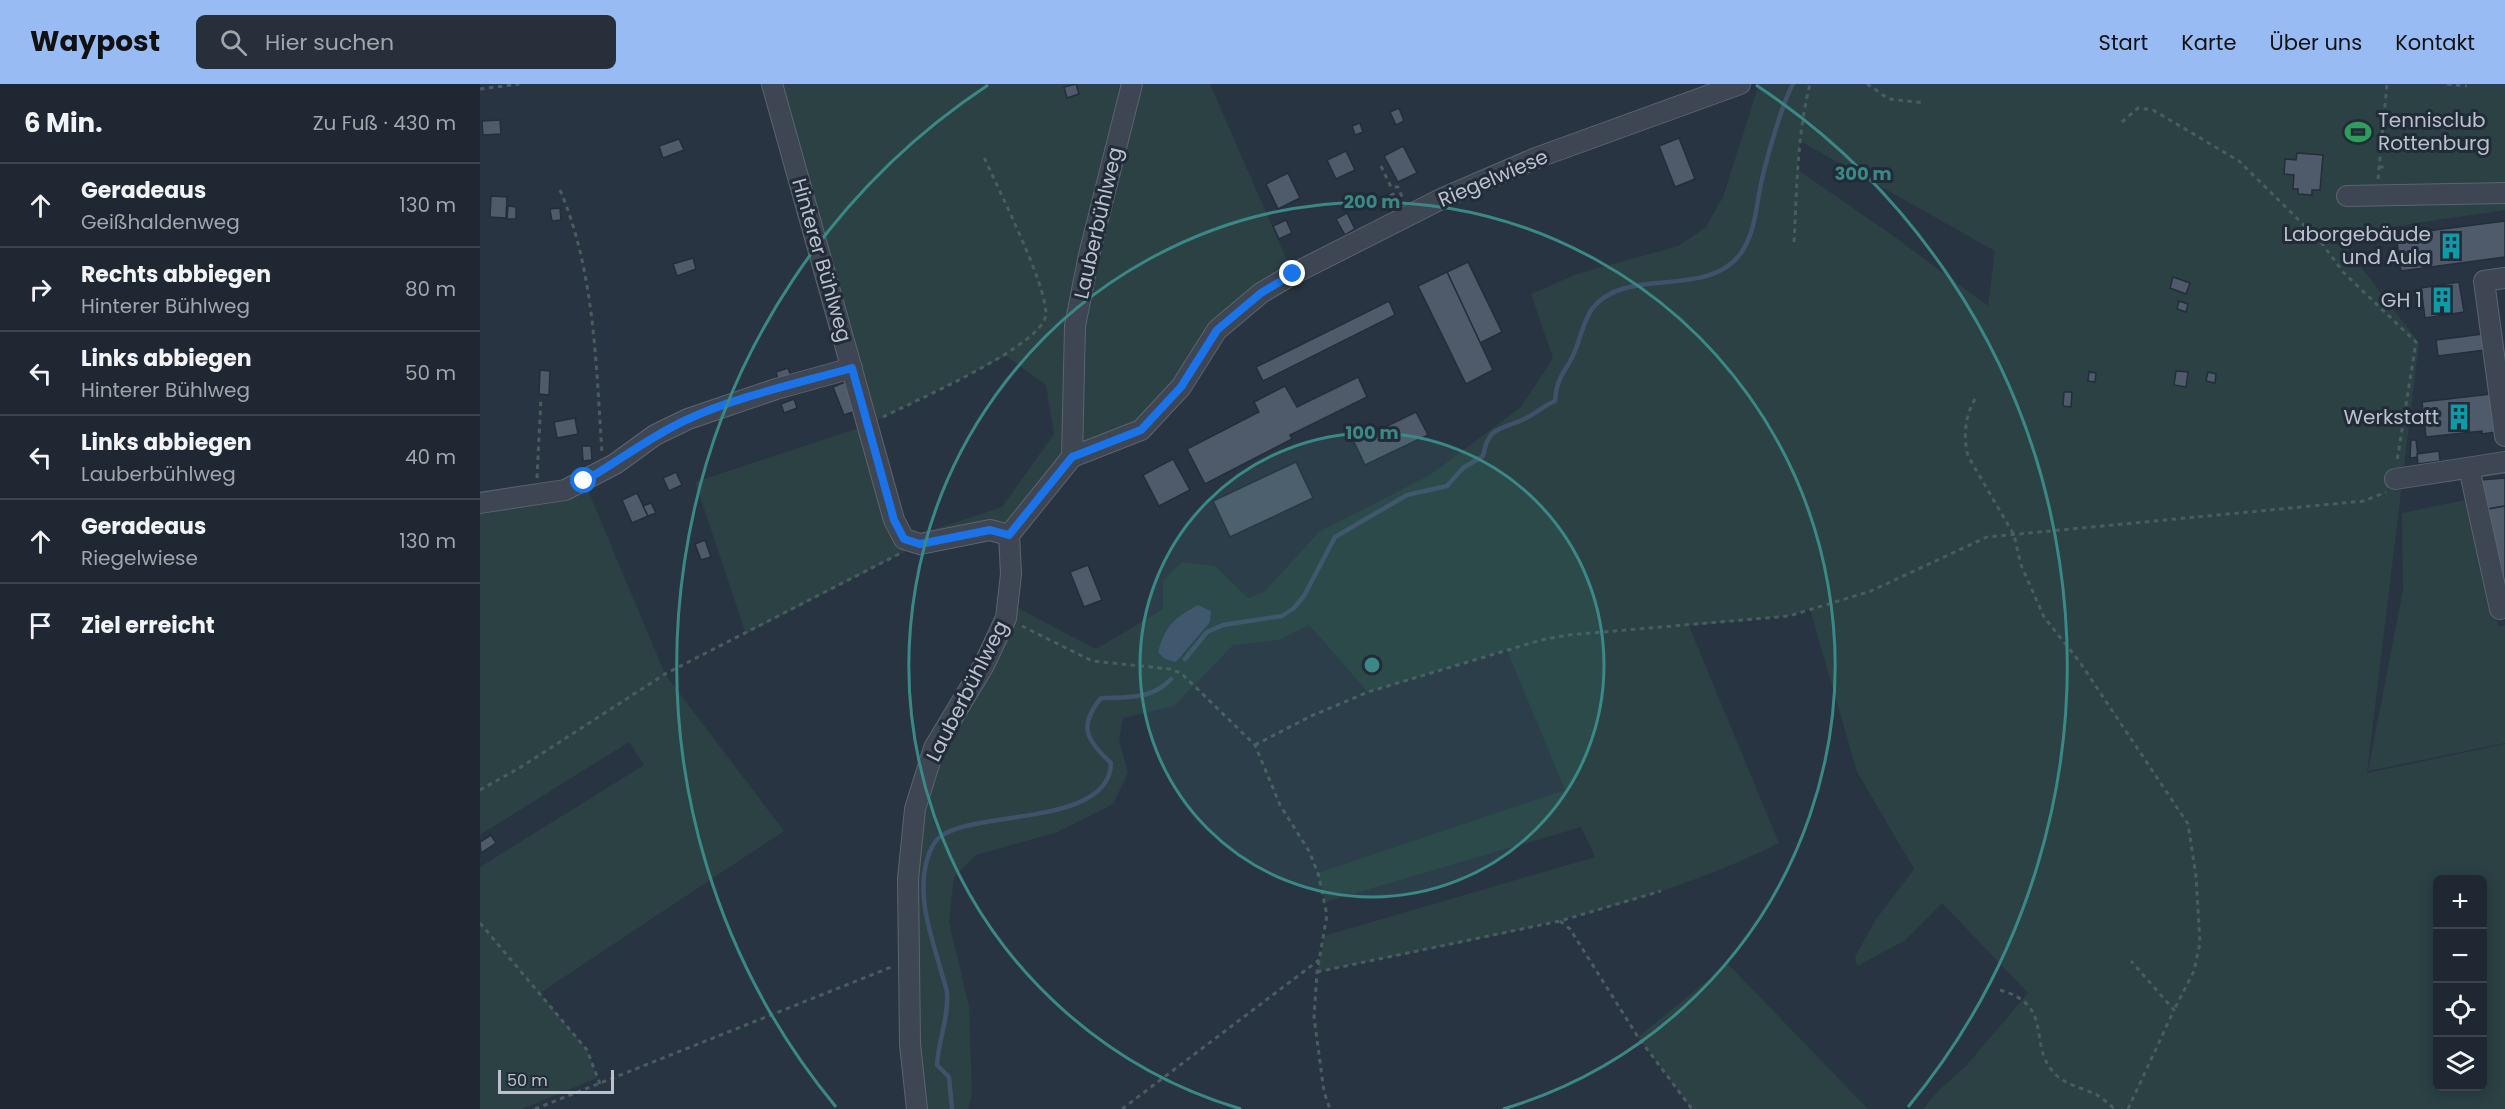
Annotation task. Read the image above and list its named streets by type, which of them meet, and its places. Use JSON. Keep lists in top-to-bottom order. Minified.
{"streets":{"street":["Riegelwiese","Lauberbühlweg","Hinterer Bühlweg"]},"crossings":[["Riegelwiese","Lauberbühlweg"]],"places":{"sports":["Tennisclub Rottenburg"],"building":["Laborgebäude und Aula","GH 1","Werkstatt"]},"scale_bar":"50 m","page":{"header":"Waypost","search":"Hier suchen","nav":["Start","Karte","Über uns","Kontakt"],"heading":["6 Min.","Zu Fuß · 430 m"],"list":[["Geradeaus","Geißhaldenweg","130 m"],["Rechts abbiegen","Hinterer Bühlweg","80 m"],["Links abbiegen","Hinterer Bühlweg","50 m"],["Links abbiegen","Lauberbühlweg","40 m"],["Geradeaus","Riegelwiese","130 m"],"Ziel erreicht"],"map_buttons":["+","−"],"scale":"50 m"},"rings":["300 m","200 m","100 m"]}
